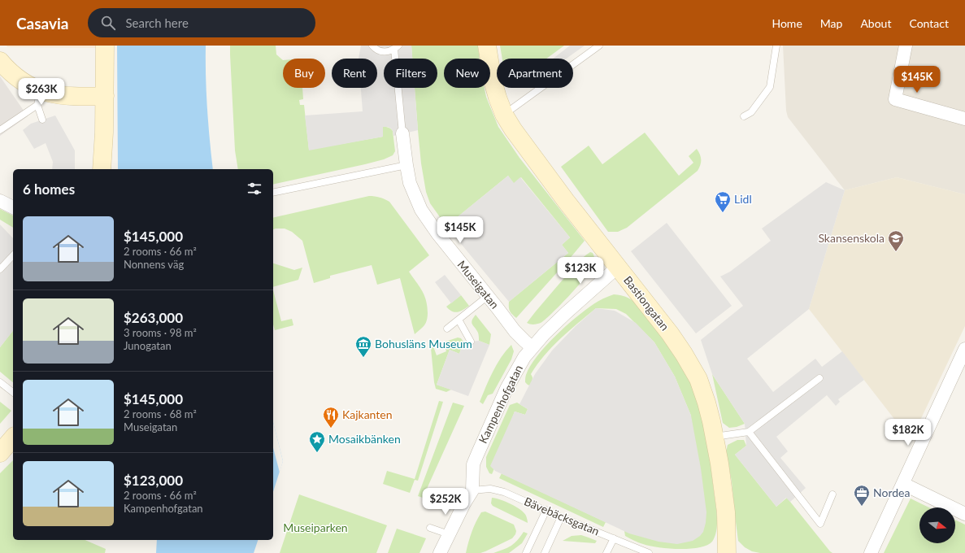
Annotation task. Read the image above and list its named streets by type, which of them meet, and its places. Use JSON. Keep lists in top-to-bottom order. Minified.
{"streets":{"main road":["Bastiongatan"],"street":["Museigatan","Kampenhofgatan"],"lane":["Bävebäcksgatan"]},"crossings":[["Museigatan","Kampenhofgatan"],["Bastiongatan","Kampenhofgatan"],["Kampenhofgatan","Bävebäcksgatan"]],"parks":["Museiparken"],"places":{"supermarket":["Lidl"],"school or university":["Skansenskola"],"museum":["Bohusläns Museum"],"restaurant":["Kajkanten"],"place":["Mosaikbänken"],"office":["Nordea"]},"north":"right","page":{"header":"Casavia","search":"Search here","nav":["Home","Map","About","Contact"],"chip":["Buy","Rent","Filters","New","Apartment"],"price":["$145K","$263K","$145K","$123K","$182K","$252K"],"heading":"6 homes","list":[{"name":"$145,000","note":"2 rooms · 66 m² · Nonnens väg"},{"name":"$263,000","note":"3 rooms · 98 m² · Junogatan"},{"name":"$145,000","note":"2 rooms · 68 m² · Museigatan"},{"name":"$123,000","note":"2 rooms · 66 m² · Kampenhofgatan"}]}}
